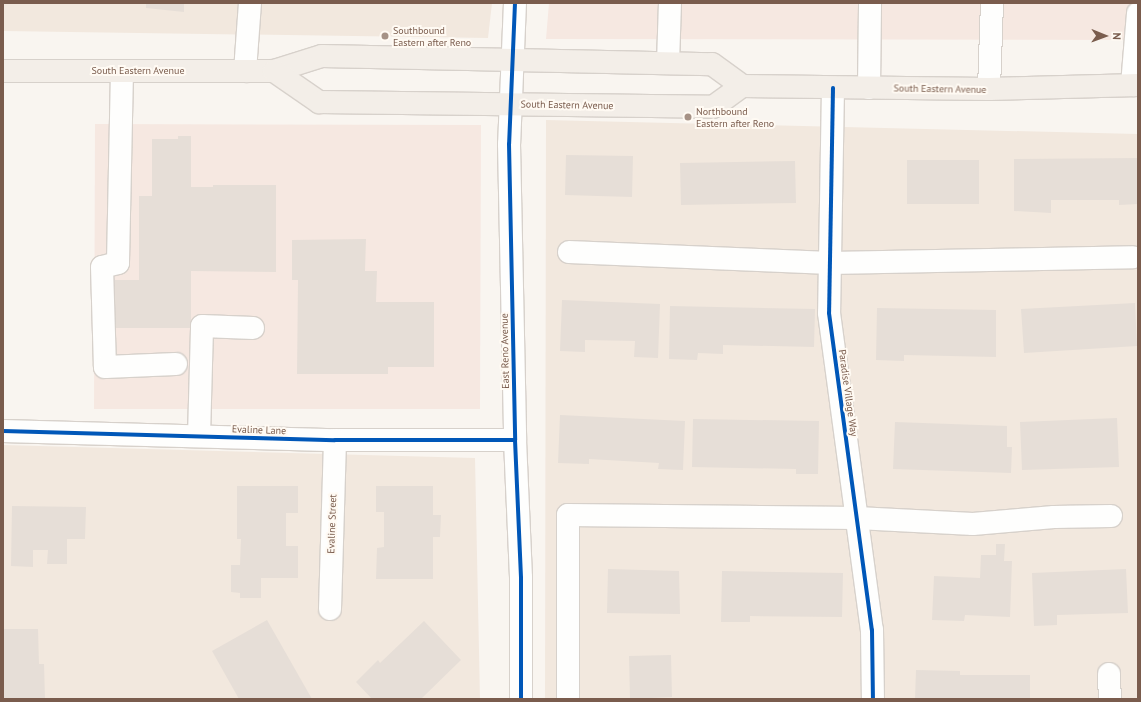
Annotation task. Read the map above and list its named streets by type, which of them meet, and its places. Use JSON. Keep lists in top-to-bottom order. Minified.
{"streets":{"main road":["South Eastern Avenue"],"street":["East Reno Avenue","Paradise Village Way","Evaline Lane","Evaline Street"]},"crossings":[["South Eastern Avenue","East Reno Avenue"],["South Eastern Avenue","Paradise Village Way"],["East Reno Avenue","Evaline Lane"],["Evaline Lane","Evaline Street"]],"places":["Southbound Eastern after Reno","Northbound Eastern after Reno"],"north":"right"}
